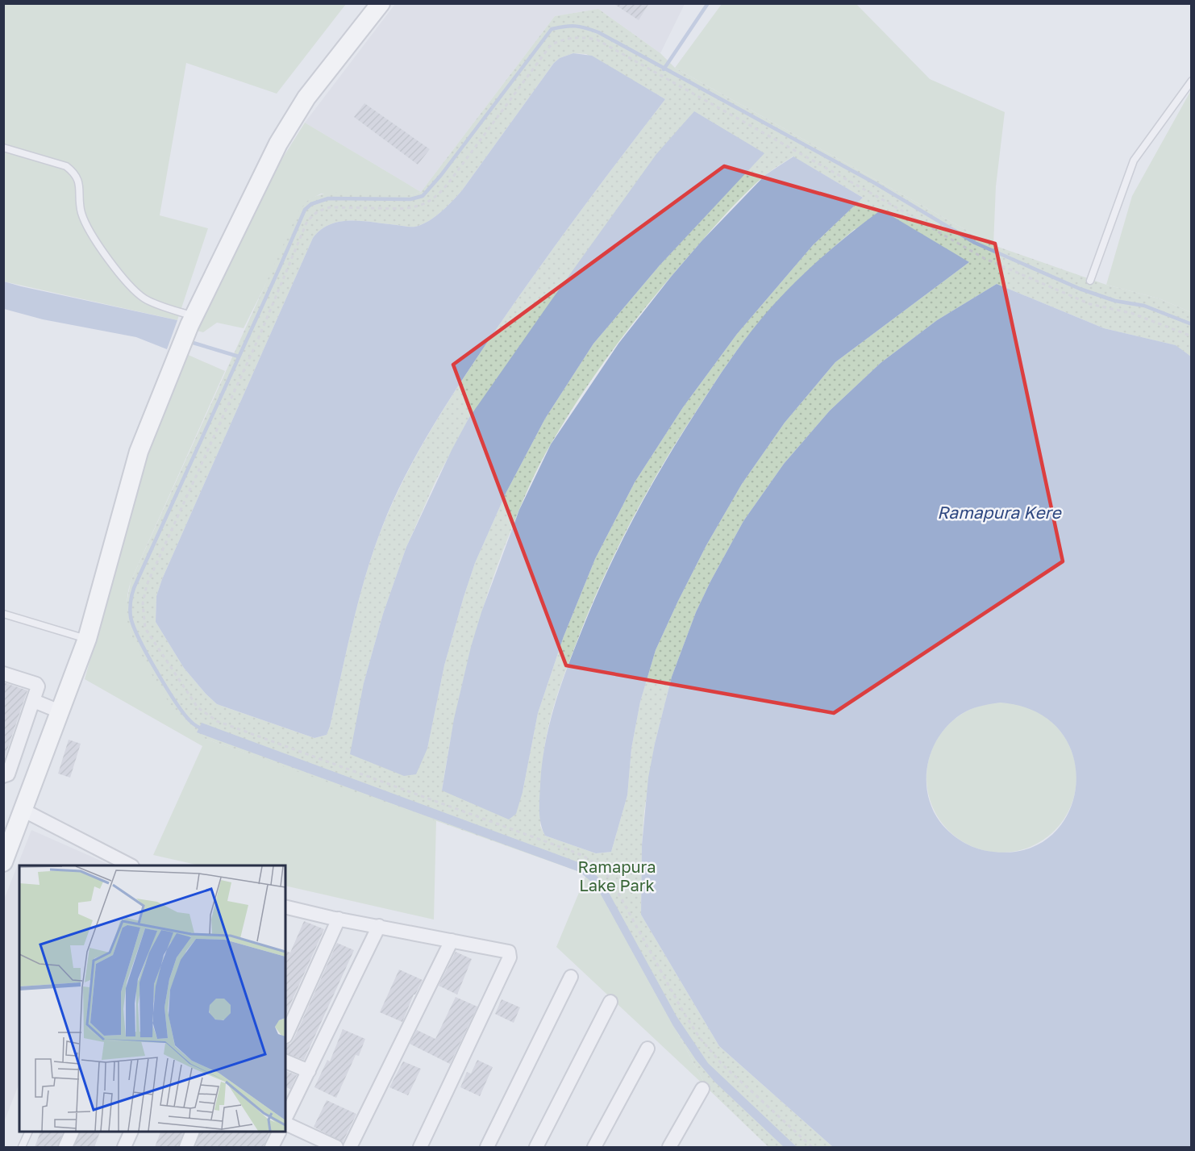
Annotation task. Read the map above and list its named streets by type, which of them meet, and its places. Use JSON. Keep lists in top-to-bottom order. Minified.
{"water":["Ramapura Kere"],"parks":["Ramapura Lake Park"]}
